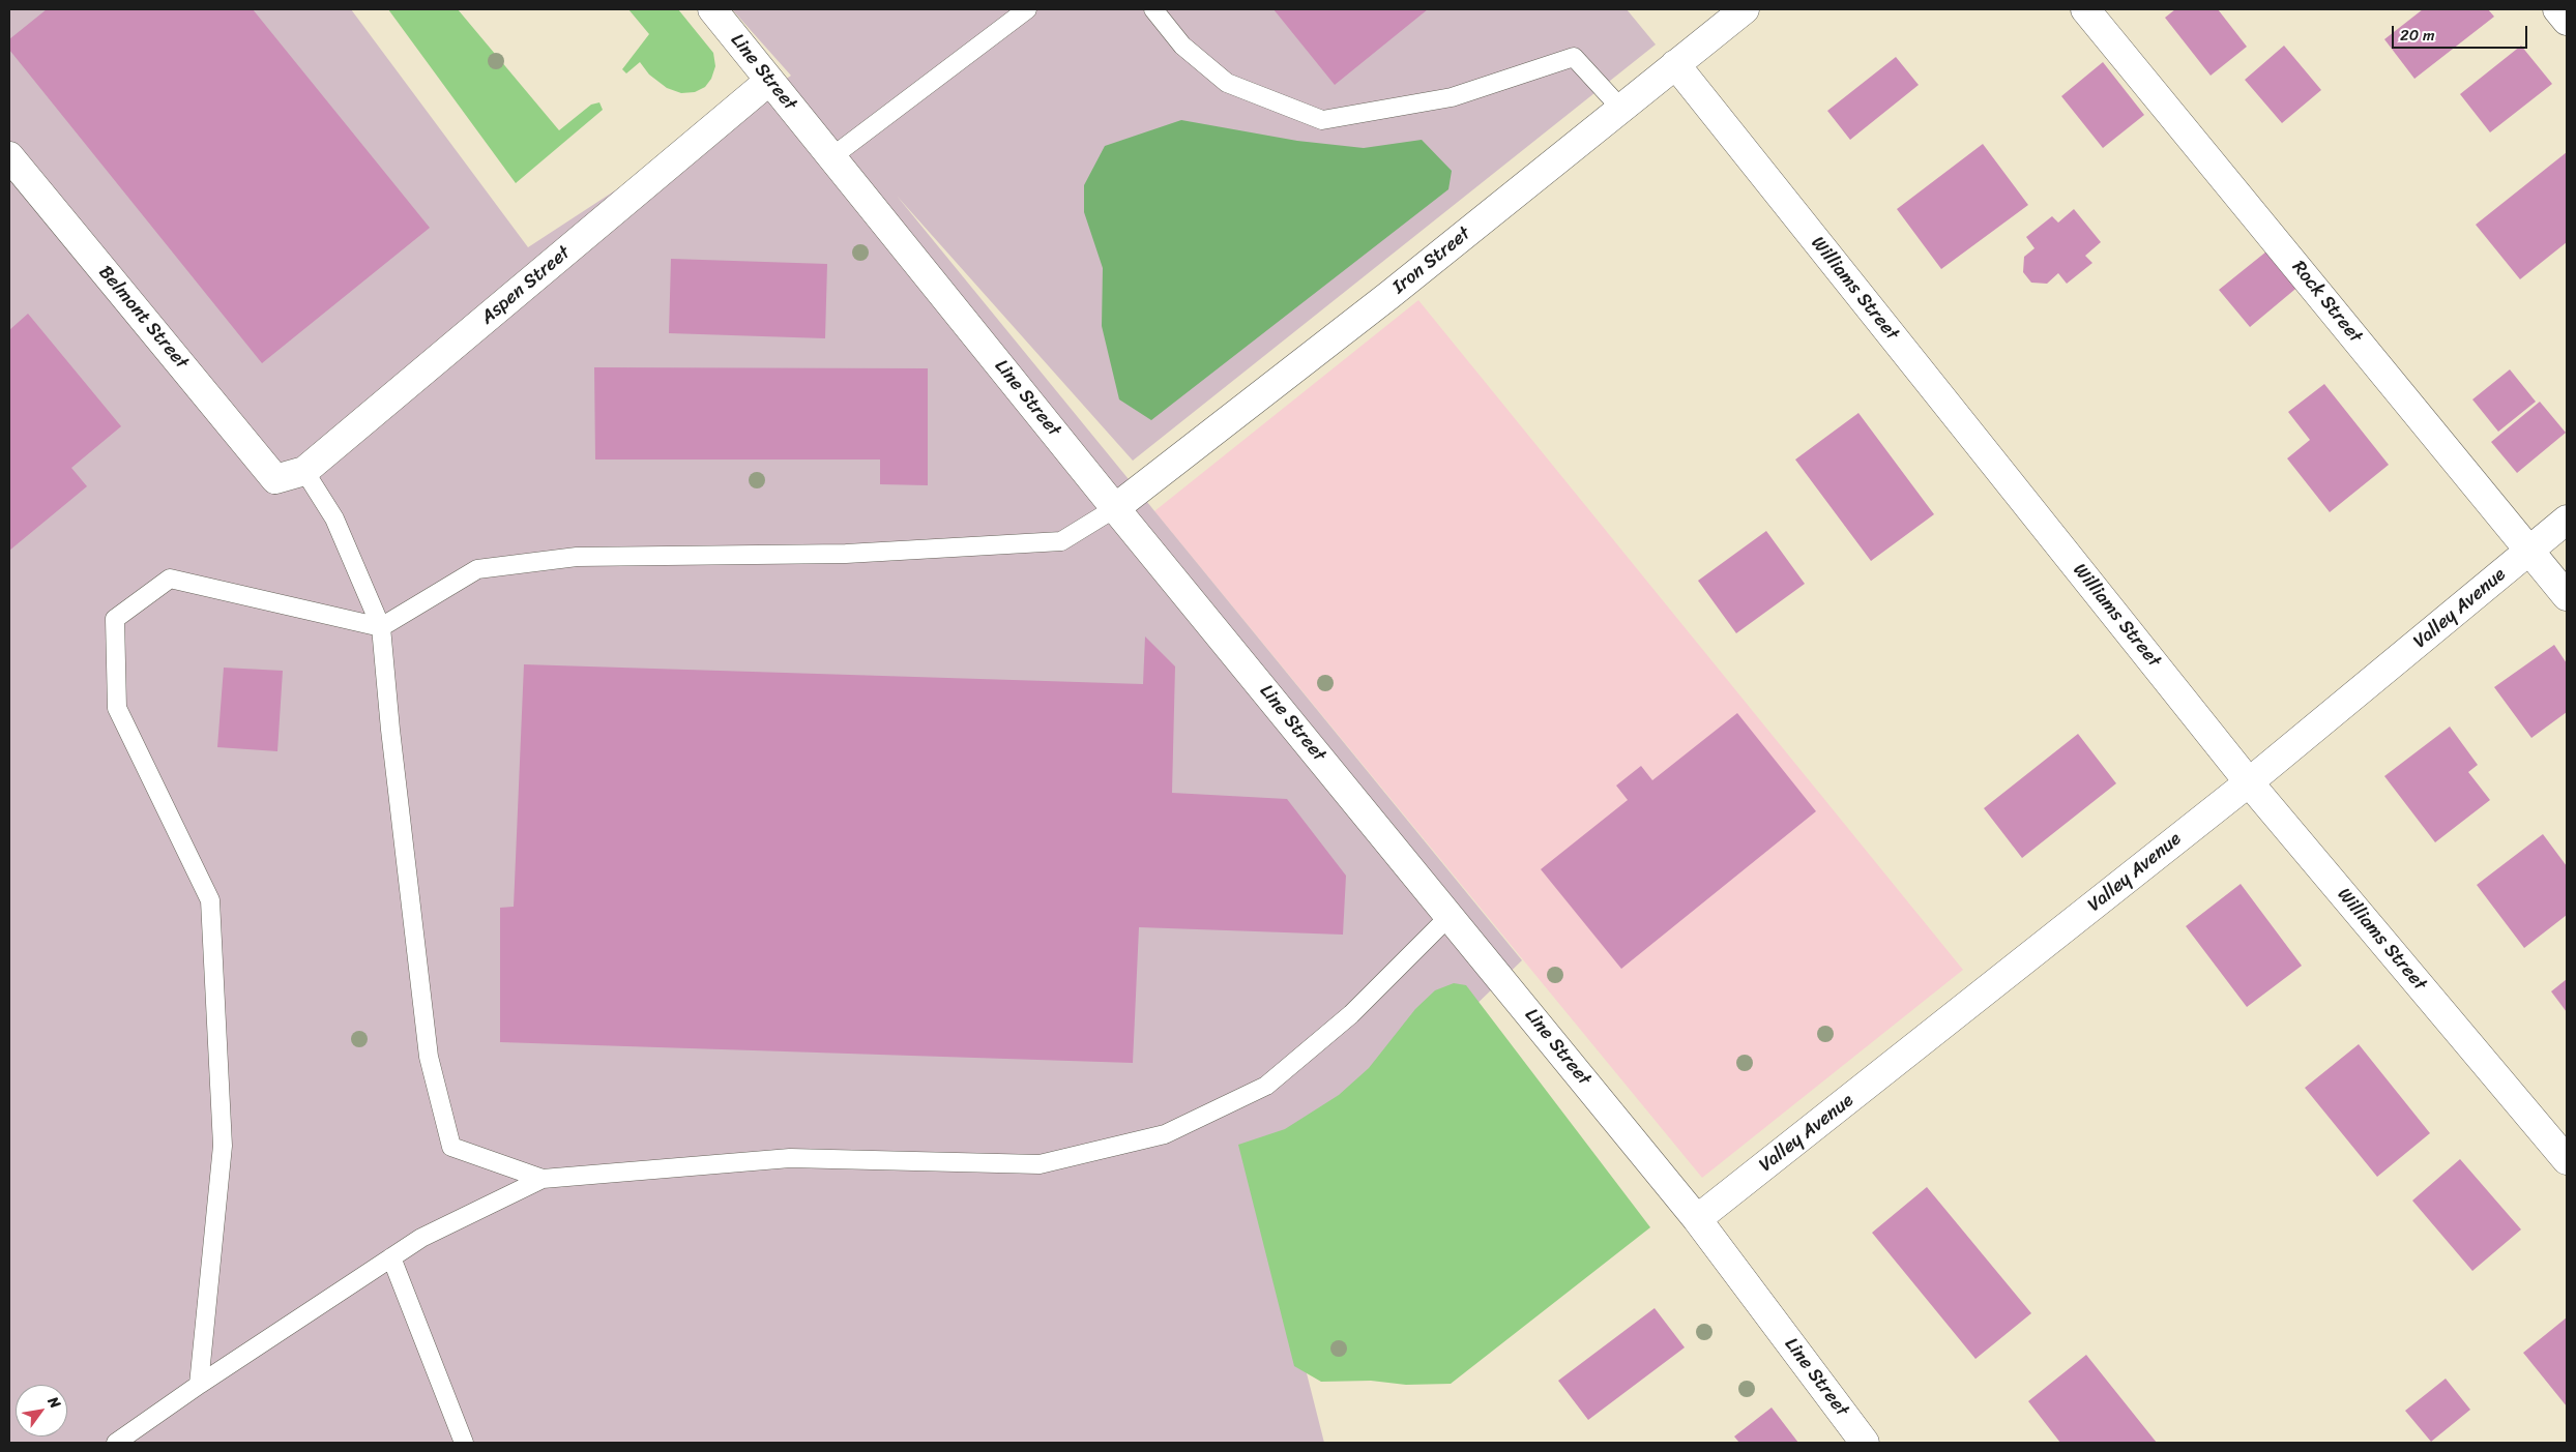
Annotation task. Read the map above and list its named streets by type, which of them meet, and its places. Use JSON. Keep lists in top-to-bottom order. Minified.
{"streets":{"street":["Line Street","Iron Street","Aspen Street","Williams Street","Rock Street","Belmont Street","Valley Avenue"]},"crossings":[["Line Street","Iron Street"],["Line Street","Aspen Street"],["Line Street","Valley Avenue"],["Iron Street","Williams Street"],["Aspen Street","Belmont Street"],["Williams Street","Valley Avenue"],["Rock Street","Valley Avenue"]],"scale_bar":"20 m","north":"top right"}
